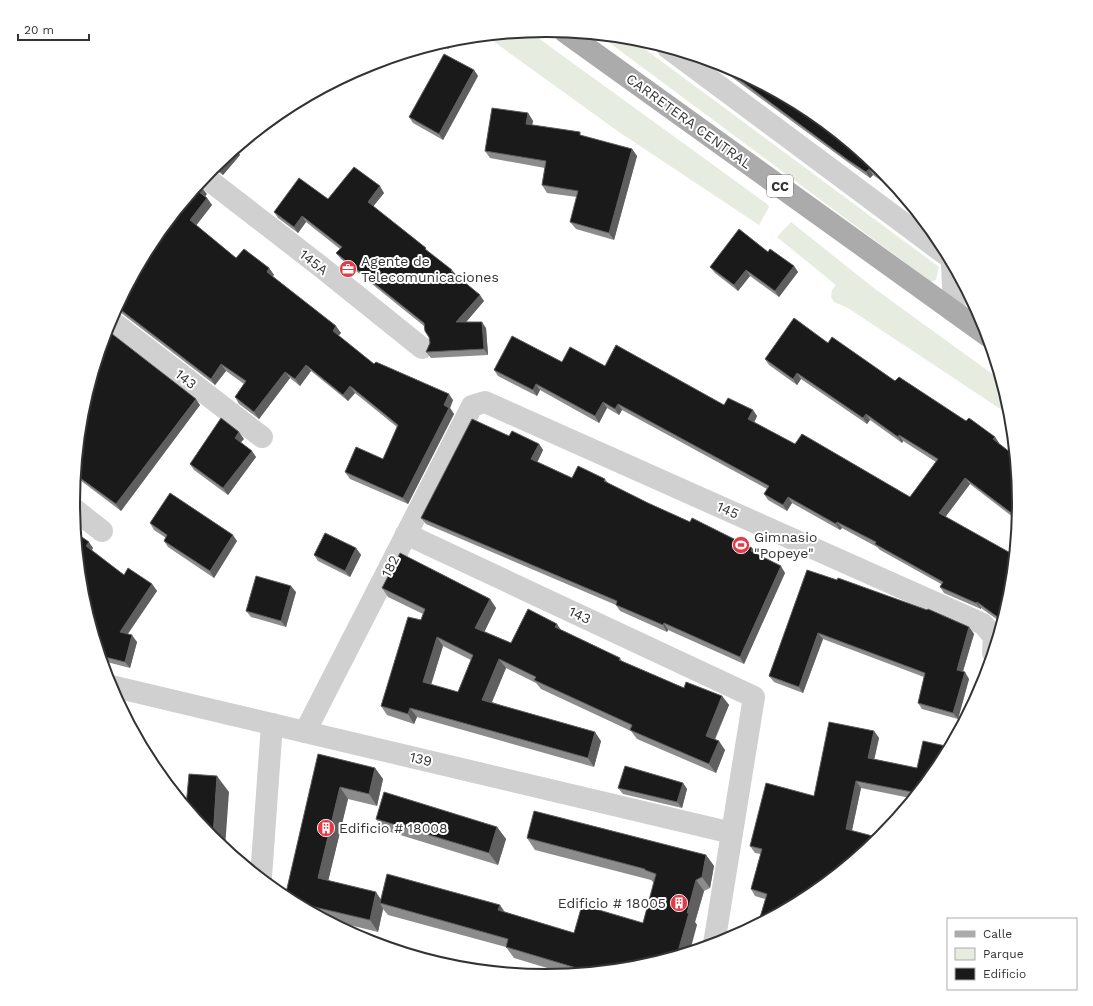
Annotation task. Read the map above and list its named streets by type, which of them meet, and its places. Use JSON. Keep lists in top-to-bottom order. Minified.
{"streets":{"main road":["CARRETERA CENTRAL","CC"],"street":["145A","143","145","182","139"]},"crossings":[["143","182"],["143","139"],["145","182"],["182","139"]],"places":{"office":["Agente de Telecomunicaciones"],"sports":["Gimnasio \"Popeye\""],"building":["Edificio # 18008","Edificio # 18005"]},"legend":["Calle","Parque","Edificio"],"scale_bar":"20 m"}
